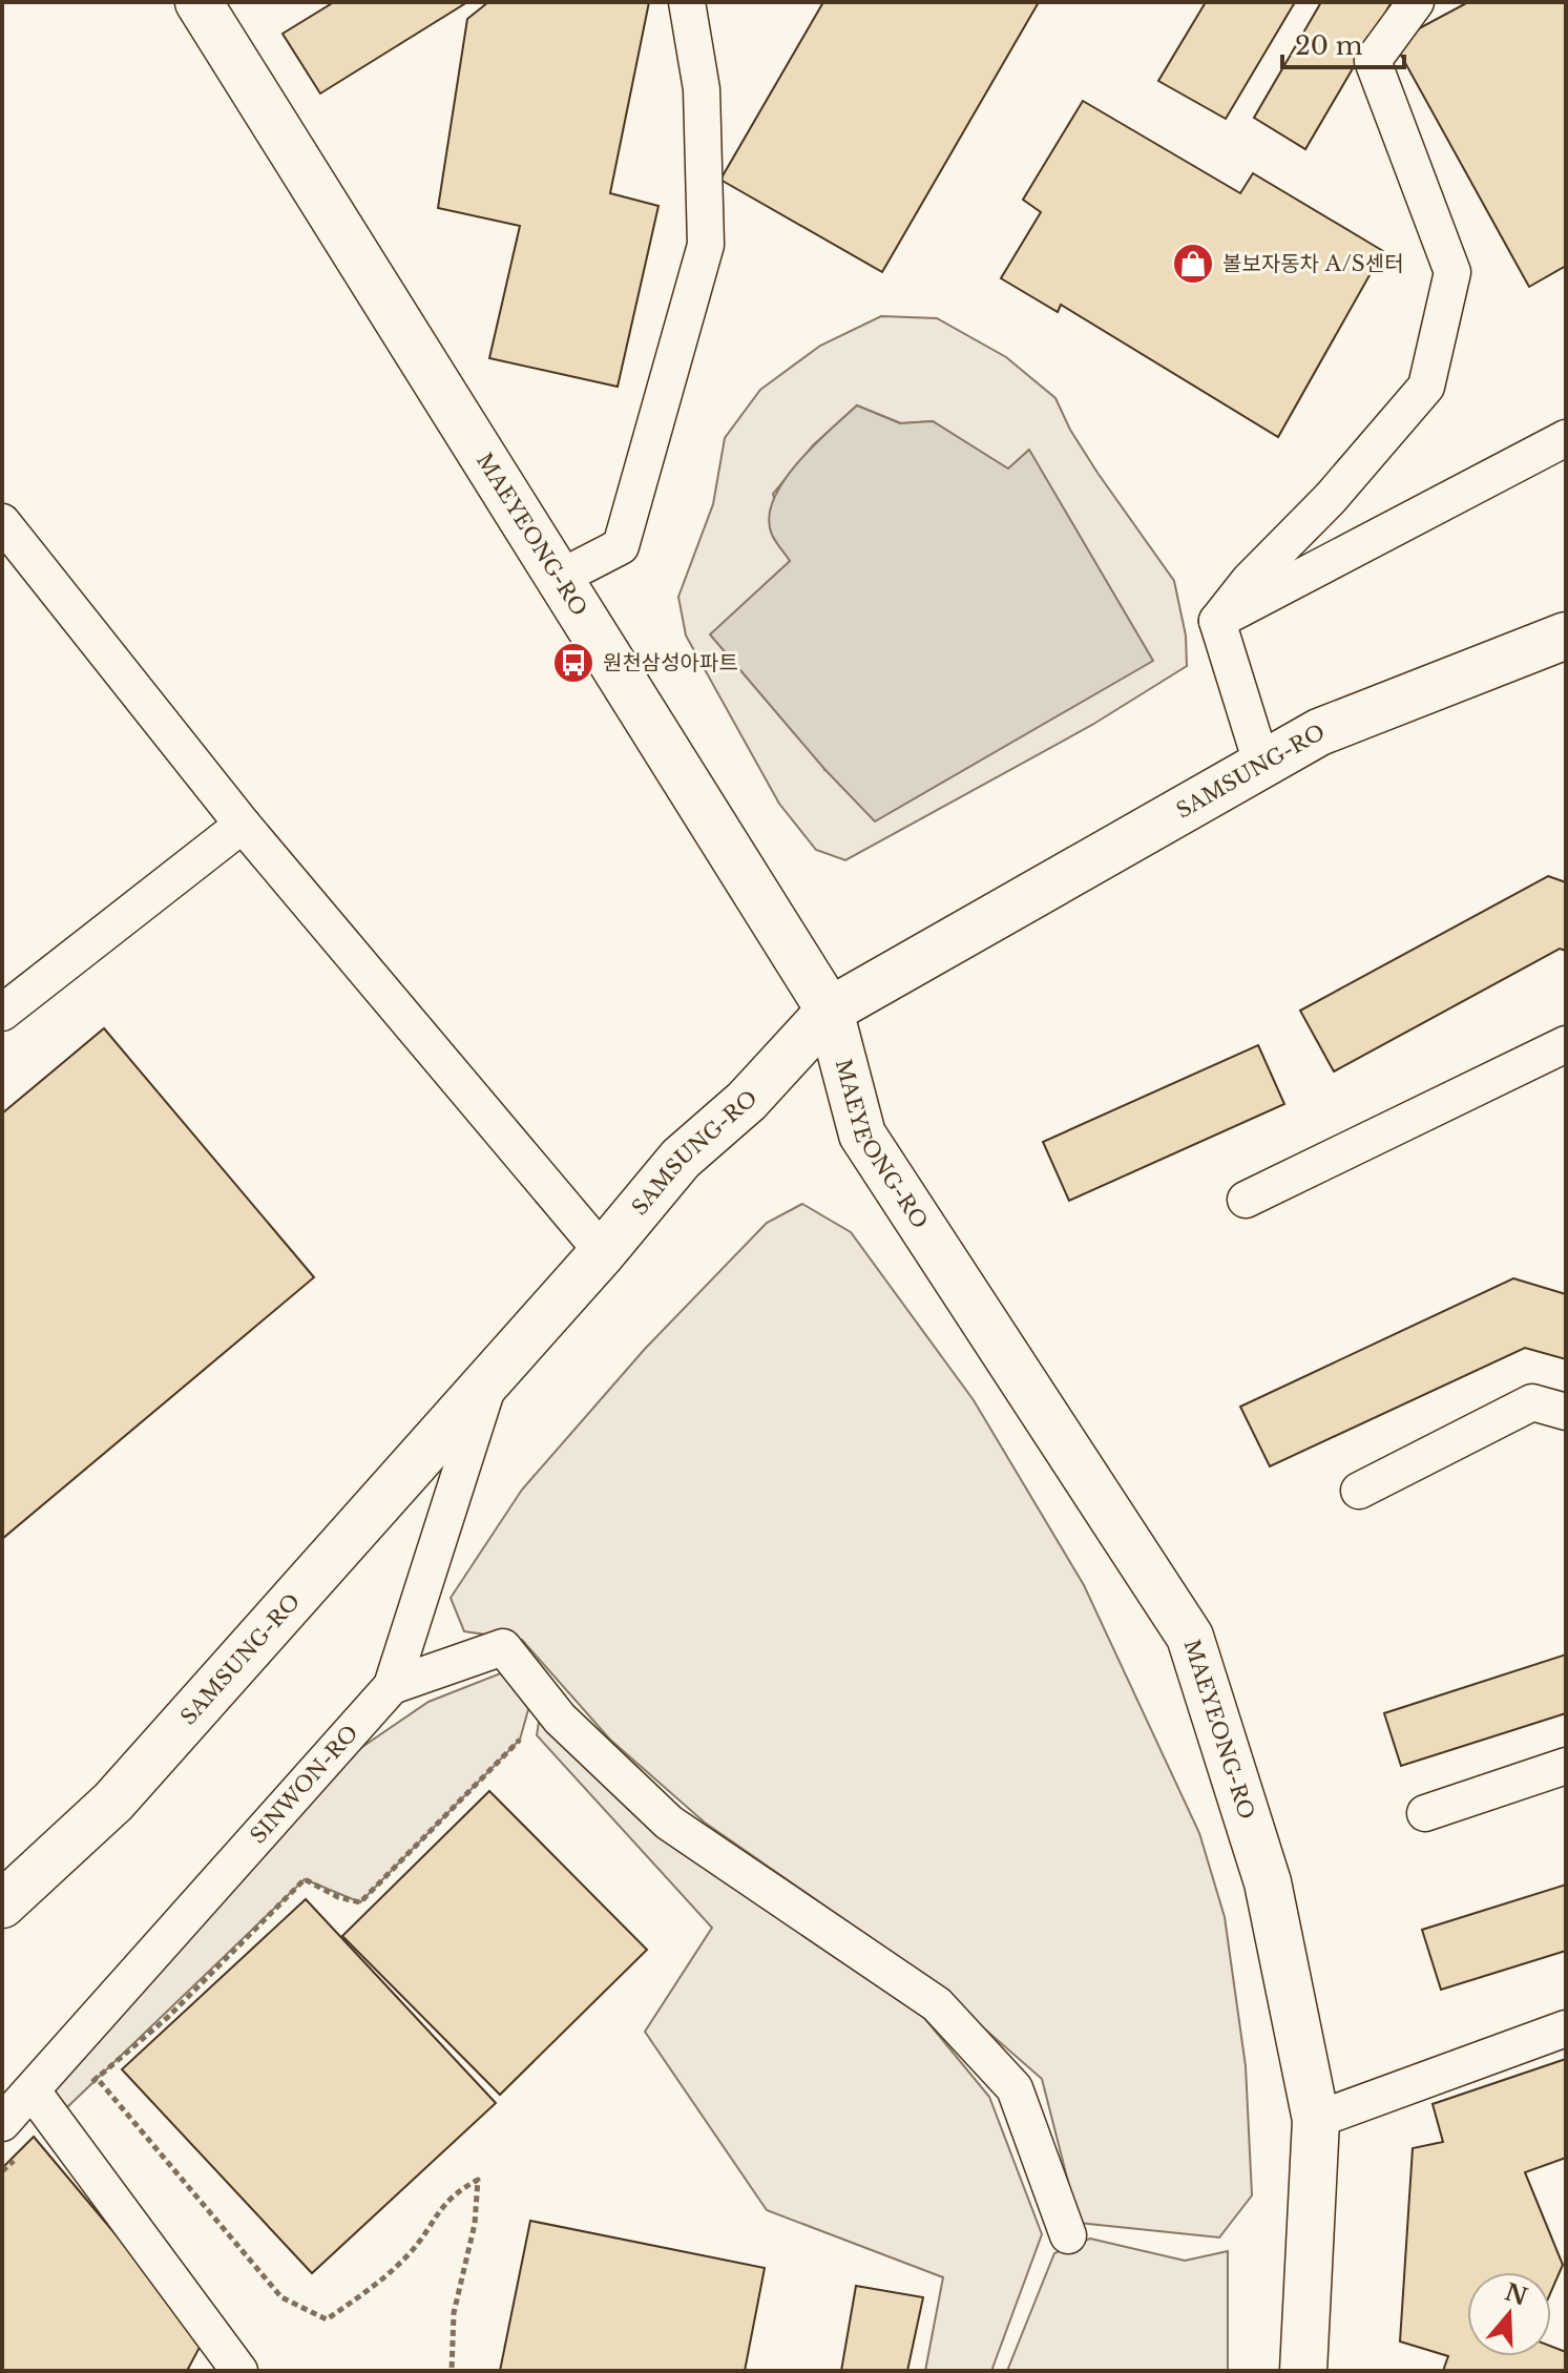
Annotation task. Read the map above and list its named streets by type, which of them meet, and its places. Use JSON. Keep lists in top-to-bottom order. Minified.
{"streets":{"street":["MAEYEONG-RO","SAMSUNG-RO","SINWON-RO"]},"crossings":[["MAEYEONG-RO","SAMSUNG-RO"],["SAMSUNG-RO","SINWON-RO"]],"places":{"shop":["볼보자동차 A/S센터"],"bus stop":["원천삼성아파트"]},"scale_bar":"20 m","north":"top"}
